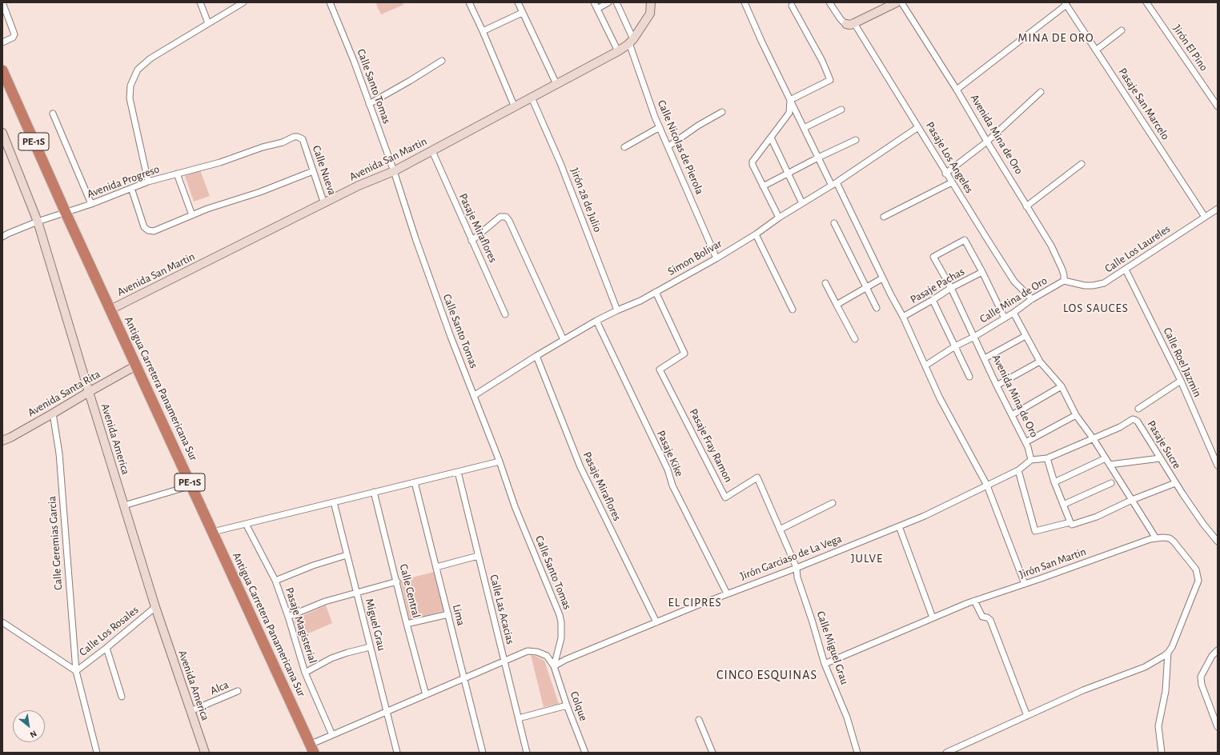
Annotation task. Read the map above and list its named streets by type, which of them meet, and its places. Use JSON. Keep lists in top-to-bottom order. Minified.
{"streets":{"highway":["PE-1S","Antigua Carretera Panamericana Sur"],"street":["Jirón El Pino","Calle Santo Tomas","Pasaje San Marcelo","Avenida Mina de Oro","Calle Nicolas de Pierola","Pasaje Los Angeles","Avenida San Martin","Calle Nueva","Avenida Progreso","Jirón 28 de Julio","Pasaje Miraflores","Calle Los Laureles","Simon Bolivar","Pasaje Pachas","Calle Mina de Oro","Calle Roel Jazmin","Avenida Santa Rita","Avenida America","Pasaje Sucre","Pasaje Fray Ramon","Pasaje Kike","Calle Geremias Garcia","Jirón Garciaso de La Vega","Jirón San Martin","Calle Central","Calle Las Acacias","Lima","Miguel Grau","Pasaje Magisterial","Calle Los Rosales","Calle Miguel Grau","Alca","Colque"]},"crossings":[["Calle Santo Tomas","Avenida San Martin"],["Calle Santo Tomas","Simon Bolivar"],["Calle Santo Tomas","Jirón Garciaso de La Vega"],["Calle Santo Tomas","Colque"],["Pasaje San Marcelo","Calle Los Laureles"],["Avenida Mina de Oro","Calle Los Laureles"],["Avenida Mina de Oro","Pasaje Pachas"],["Avenida Mina de Oro","Calle Mina de Oro"],["Avenida Mina de Oro","Pasaje Sucre"],["Avenida Mina de Oro","Jirón Garciaso de La Vega"],["Calle Nicolas de Pierola","Avenida San Martin"],["Calle Nicolas de Pierola","Simon Bolivar"],["Pasaje Los Angeles","Simon Bolivar"],["Pasaje Los Angeles","Calle Mina de Oro"],["Avenida San Martin","Calle Nueva"],["Avenida San Martin","Jirón 28 de Julio"],["Avenida San Martin","Pasaje Miraflores"],["Avenida San Martin","Antigua Carretera Panamericana Sur"],["Calle Nueva","Avenida Progreso"],["Avenida Progreso","Antigua Carretera Panamericana Sur"],["Avenida Progreso","Avenida America"],["Jirón 28 de Julio","Simon Bolivar"],["Pasaje Miraflores","Simon Bolivar"],["Pasaje Miraflores","Jirón Garciaso de La Vega"],["Calle Los Laureles","Calle Mina de Oro"],["Calle Los Laureles","Calle Roel Jazmin"],["Simon Bolivar","Pasaje Fray Ramon"],["Simon Bolivar","Pasaje Kike"],["Antigua Carretera Panamericana Sur","Avenida Santa Rita"],["Avenida Santa Rita","Avenida America"],["Avenida Santa Rita","Calle Geremias Garcia"],["Avenida America","Calle Los Rosales"],["Avenida America","Alca"],["Pasaje Sucre","Jirón Garciaso de La Vega"],["Pasaje Fray Ramon","Jirón Garciaso de La Vega"],["Pasaje Fray Ramon","Calle Miguel Grau"],["Pasaje Kike","Jirón Garciaso de La Vega"],["Calle Geremias Garcia","Calle Los Rosales"],["Jirón Garciaso de La Vega","Calle Miguel Grau"],["Jirón Garciaso de La Vega","Colque"],["Jirón San Martin","Calle Miguel Grau"]],"districts":["MINA DE ORO","LOS SAUCES","JULVE","EL CIPRES","CINCO ESQUINAS"],"north":"bottom right"}
